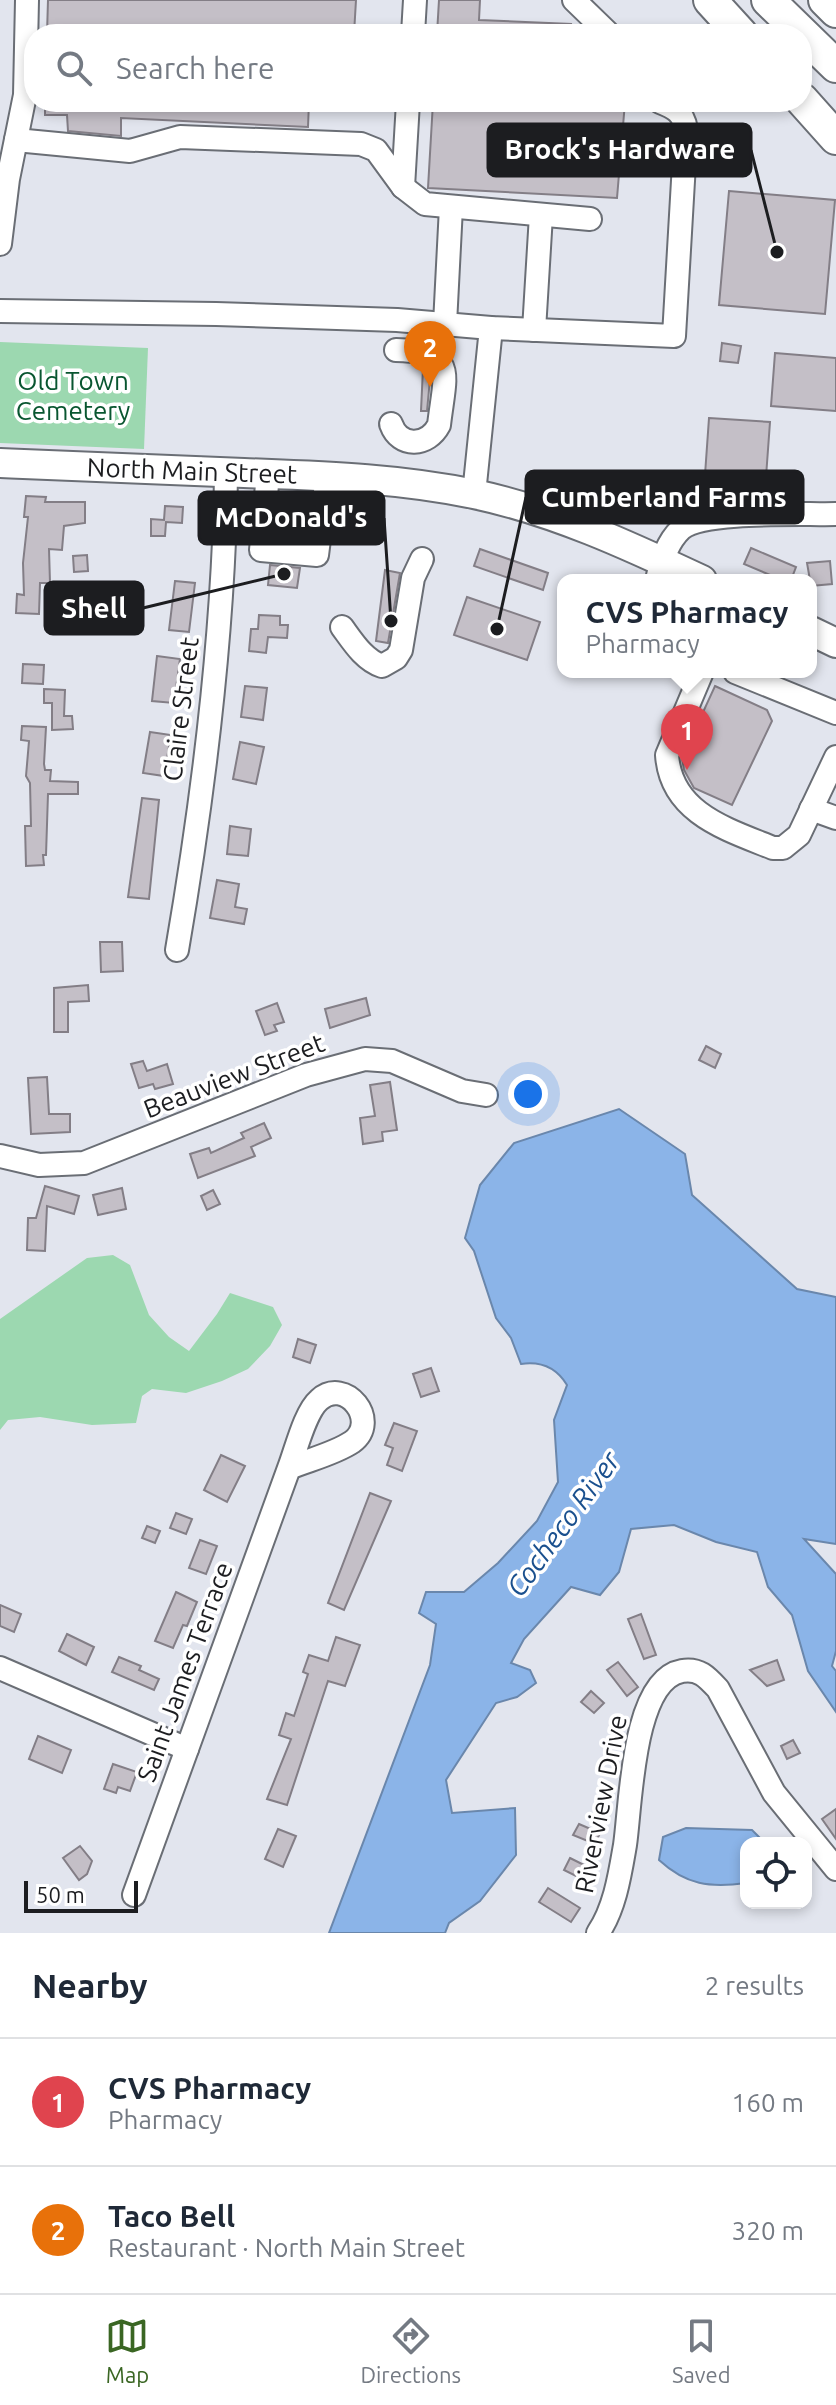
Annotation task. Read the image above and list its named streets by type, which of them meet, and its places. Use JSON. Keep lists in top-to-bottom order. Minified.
{"streets":{"main road":["North Main Street"],"street":["Claire Street","Beauview Street","Saint James Terrace","Riverview Drive"]},"crossings":[["North Main Street","Claire Street"]],"water":["Cocheco River"],"parks":["Old Town Cemetery"],"places":["Brock's Hardware","Shell","McDonald's","Cumberland Farms"],"scale_bar":"50 m","page":{"search":"Search here","pins":["2","1"],"popup":["CVS Pharmacy","Pharmacy"],"scale":"50 m","heading":["Nearby","2 results"],"list":[{"mark":"1","name":"CVS Pharmacy","note":"Pharmacy","value":"160 m"},{"mark":"2","name":"Taco Bell","note":"Restaurant · North Main Street","value":"320 m"}],"nav":["Map","Directions","Saved"]}}
